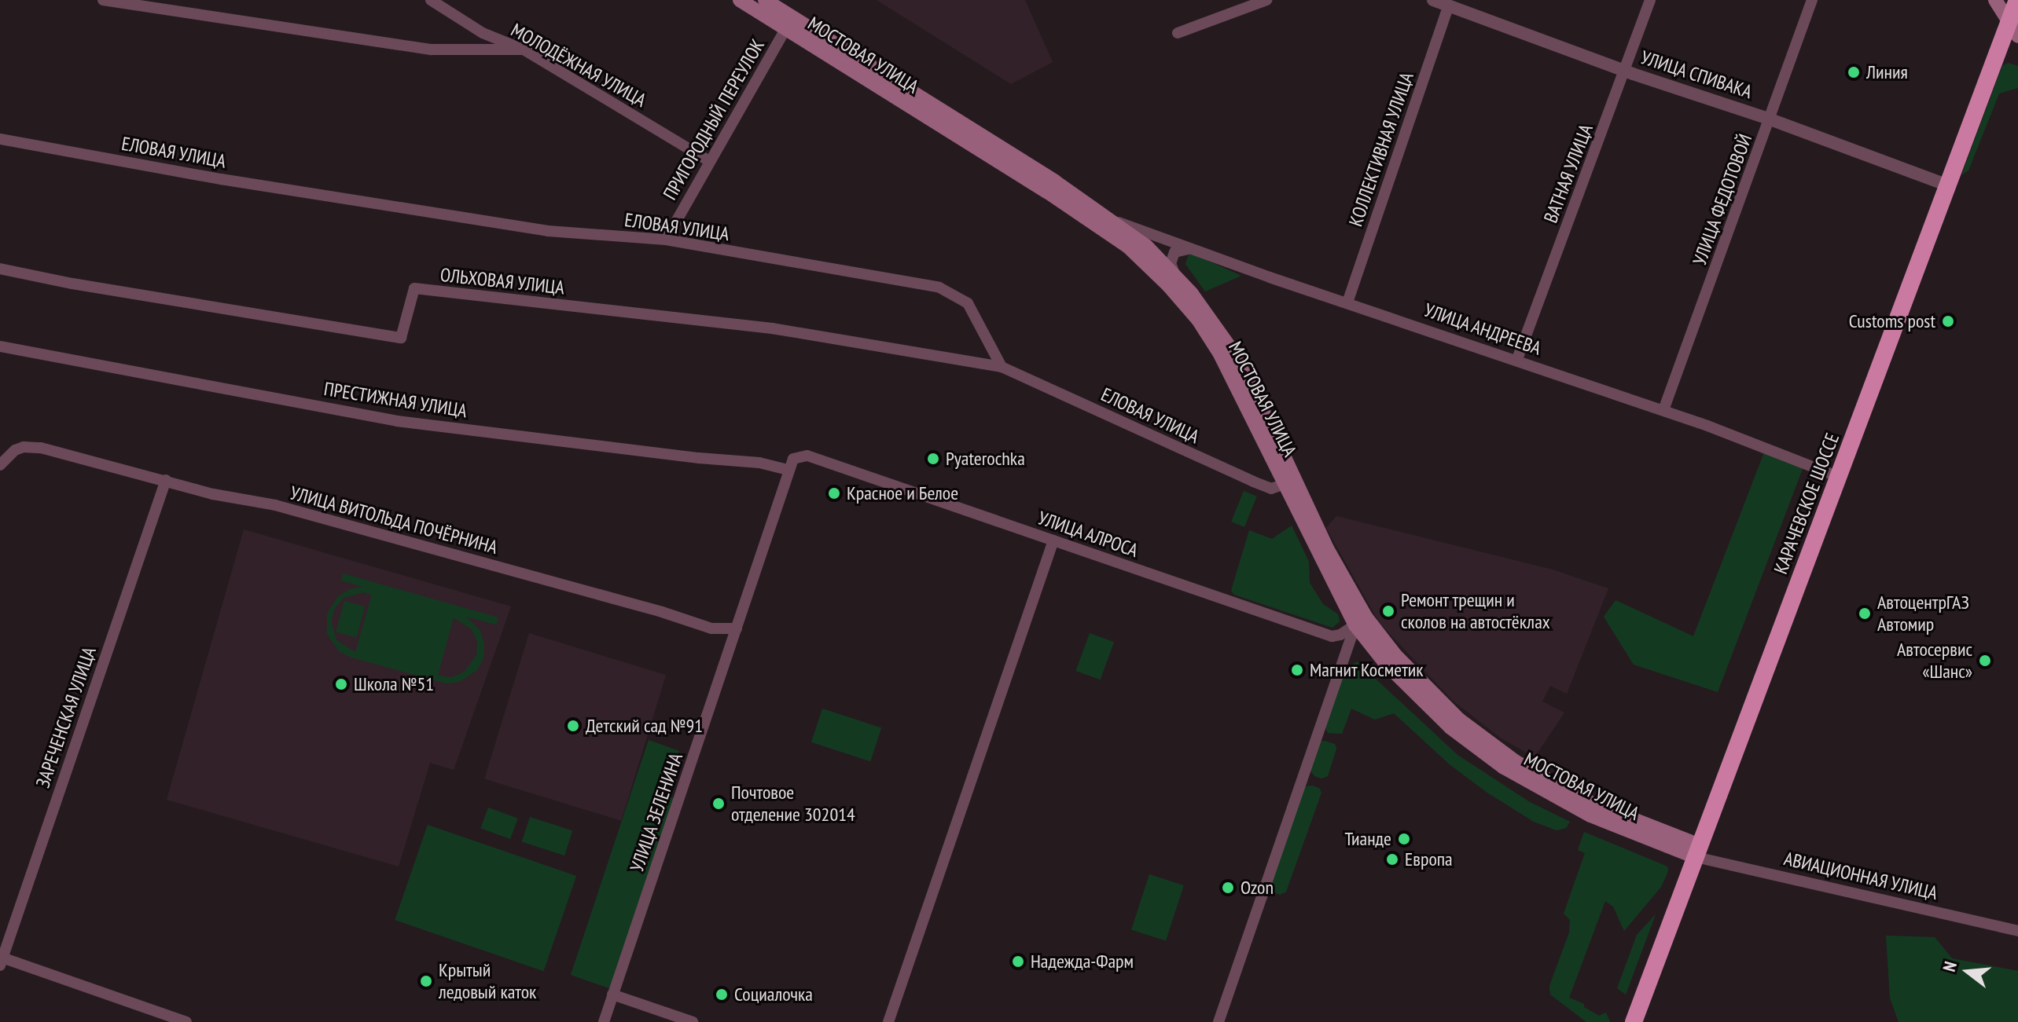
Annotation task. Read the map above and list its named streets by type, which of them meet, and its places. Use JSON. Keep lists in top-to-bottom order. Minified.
{"streets":{"highway":["КАРАЧЕВСКОЕ ШОССЕ"],"main road":["МОСТОВАЯ УЛИЦА"],"street":["МОЛОДЁЖНАЯ УЛИЦА","УЛИЦА СПИВАКА","ПРИГОРОДНЫЙ ПЕРЕУЛОК","КОЛЛЕКТИВНАЯ УЛИЦА","ЕЛОВАЯ УЛИЦА","ВАТНАЯ УЛИЦА","УЛИЦА ФЕДОТОВОЙ","ОЛЬХОВАЯ УЛИЦА","УЛИЦА АНДРЕЕВА","ПРЕСТИЖНАЯ УЛИЦА","УЛИЦА ВИТОЛЬДА ПОЧЁРНИНА","УЛИЦА АЛРОСА","ЗАРЕЧЕНСКАЯ УЛИЦА","УЛИЦА ЗЕЛЕНИНА","АВИАЦИОННАЯ УЛИЦА"]},"crossings":[["МОСТОВАЯ УЛИЦА","ПРИГОРОДНЫЙ ПЕРЕУЛОК"],["МОСТОВАЯ УЛИЦА","ЕЛОВАЯ УЛИЦА"],["МОСТОВАЯ УЛИЦА","УЛИЦА АНДРЕЕВА"],["МОСТОВАЯ УЛИЦА","КАРАЧЕВСКОЕ ШОССЕ"],["МОСТОВАЯ УЛИЦА","УЛИЦА АЛРОСА"],["МОСТОВАЯ УЛИЦА","АВИАЦИОННАЯ УЛИЦА"],["МОЛОДЁЖНАЯ УЛИЦА","ПРИГОРОДНЫЙ ПЕРЕУЛОК"],["УЛИЦА СПИВАКА","КОЛЛЕКТИВНАЯ УЛИЦА"],["УЛИЦА СПИВАКА","ВАТНАЯ УЛИЦА"],["УЛИЦА СПИВАКА","УЛИЦА ФЕДОТОВОЙ"],["УЛИЦА СПИВАКА","КАРАЧЕВСКОЕ ШОССЕ"],["ПРИГОРОДНЫЙ ПЕРЕУЛОК","ЕЛОВАЯ УЛИЦА"],["КОЛЛЕКТИВНАЯ УЛИЦА","УЛИЦА АНДРЕЕВА"],["ЕЛОВАЯ УЛИЦА","ОЛЬХОВАЯ УЛИЦА"],["ВАТНАЯ УЛИЦА","УЛИЦА АНДРЕЕВА"],["УЛИЦА ФЕДОТОВОЙ","УЛИЦА АНДРЕЕВА"],["УЛИЦА АНДРЕЕВА","КАРАЧЕВСКОЕ ШОССЕ"],["ПРЕСТИЖНАЯ УЛИЦА","УЛИЦА АЛРОСА"],["ПРЕСТИЖНАЯ УЛИЦА","УЛИЦА ЗЕЛЕНИНА"],["КАРАЧЕВСКОЕ ШОССЕ","АВИАЦИОННАЯ УЛИЦА"],["УЛИЦА ВИТОЛЬДА ПОЧЁРНИНА","ЗАРЕЧЕНСКАЯ УЛИЦА"],["УЛИЦА ВИТОЛЬДА ПОЧЁРНИНА","УЛИЦА ЗЕЛЕНИНА"],["УЛИЦА АЛРОСА","УЛИЦА ЗЕЛЕНИНА"]],"places":["Линия","Customs post","Pyaterochka","Красное и Белое","Ремонт трещин и сколов на автостёклах","АвтоцентрГАЗ Автомир","Автосервис «Шанс»","Магнит Косметик","Школа №51","Детский сад №91","Почтовое отделение 302014","Тианде","Европа","Ozon","Надежда-Фарм","Крытый ледовый каток","Социалочка"],"north":"left"}
